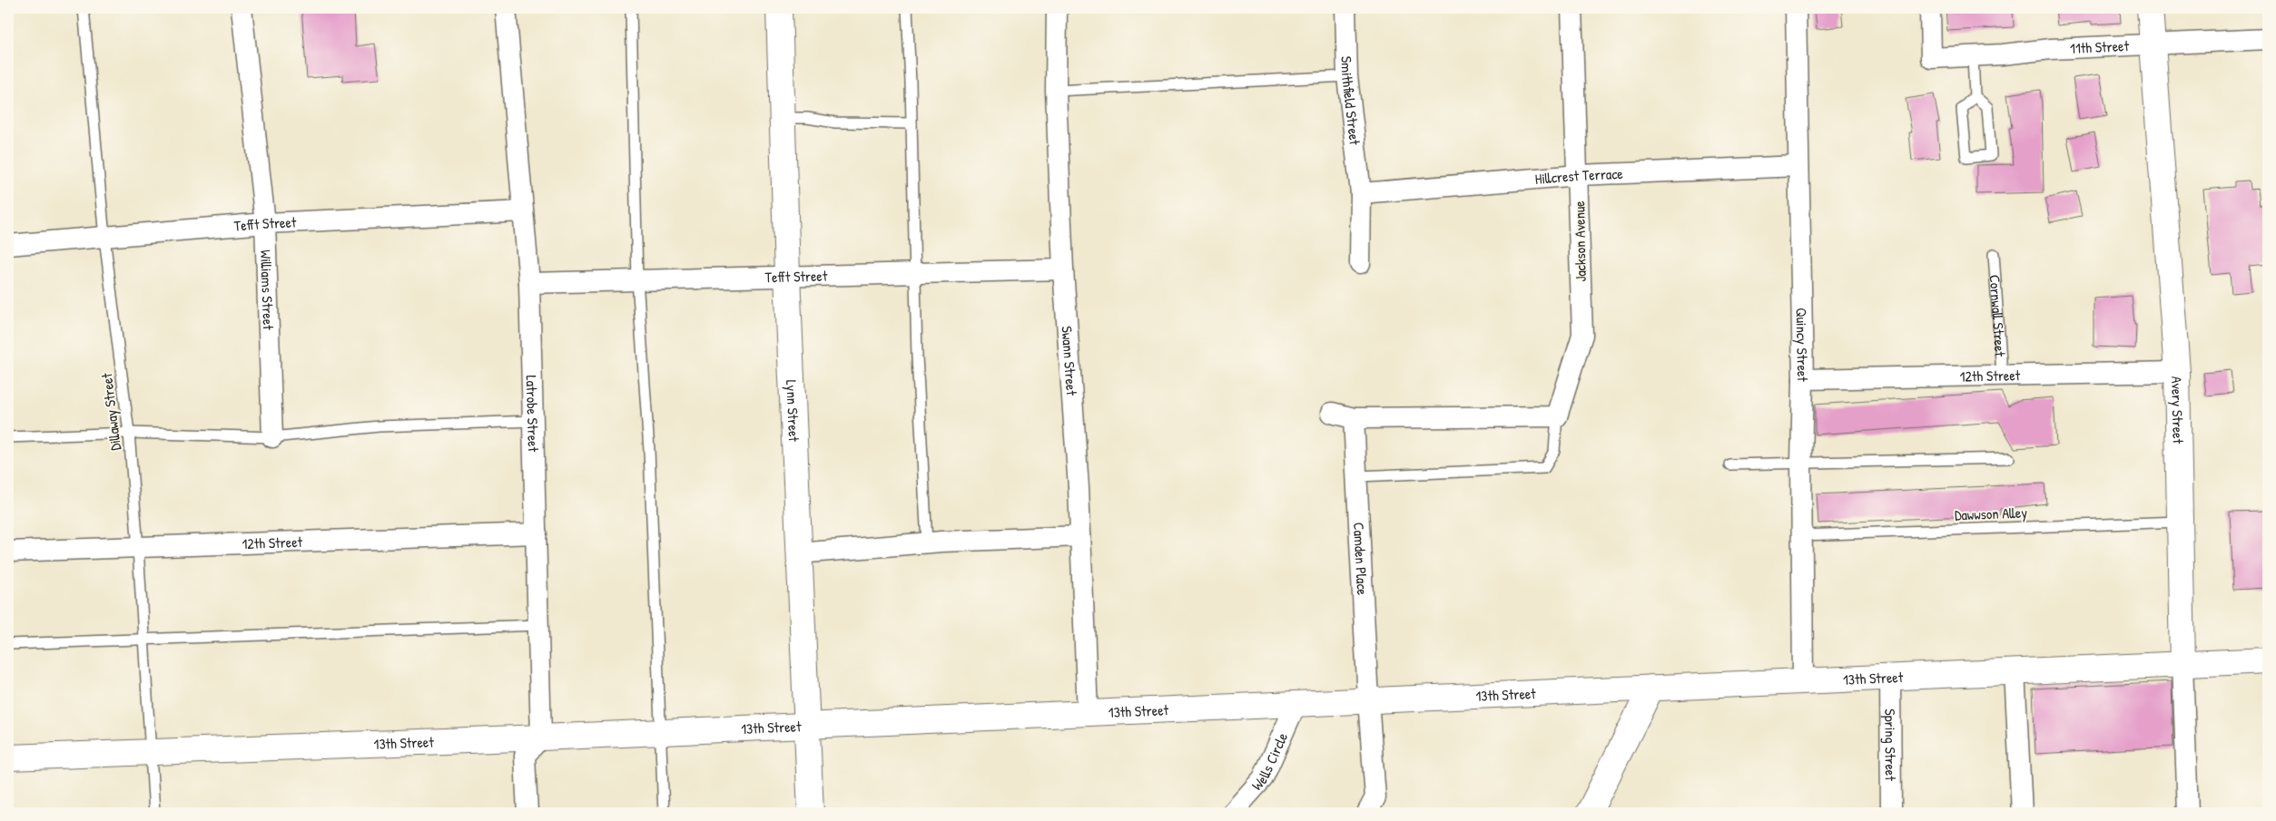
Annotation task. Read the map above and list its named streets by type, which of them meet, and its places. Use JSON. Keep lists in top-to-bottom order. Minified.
{"streets":{"street":["11th Street","Smithfield Street","Hillcrest Terrace","Tefft Street","Jackson Avenue","Williams Street","Quincy Street","Swann Street","12th Street","Avery Street","Lynn Street","Latrobe Street","Camden Place","13th Street","Spring Street","Wells Circle"],"lane":["Cornwall Street","Dillaway Street","Dawwson Alley"]},"crossings":[["11th Street","Avery Street"],["Smithfield Street","Hillcrest Terrace"],["Hillcrest Terrace","Jackson Avenue"],["Hillcrest Terrace","Quincy Street"],["Tefft Street","Williams Street"],["Tefft Street","Swann Street"],["Tefft Street","Lynn Street"],["Tefft Street","Dillaway Street"],["Tefft Street","Latrobe Street"],["Cornwall Street","12th Street"],["Quincy Street","12th Street"],["Quincy Street","Dawwson Alley"],["Quincy Street","13th Street"],["Swann Street","13th Street"],["12th Street","Avery Street"],["12th Street","Dillaway Street"],["12th Street","Latrobe Street"],["Avery Street","Dawwson Alley"],["Avery Street","13th Street"],["Lynn Street","13th Street"],["Dillaway Street","13th Street"],["Latrobe Street","13th Street"],["Camden Place","13th Street"],["13th Street","Spring Street"],["13th Street","Wells Circle"]]}
